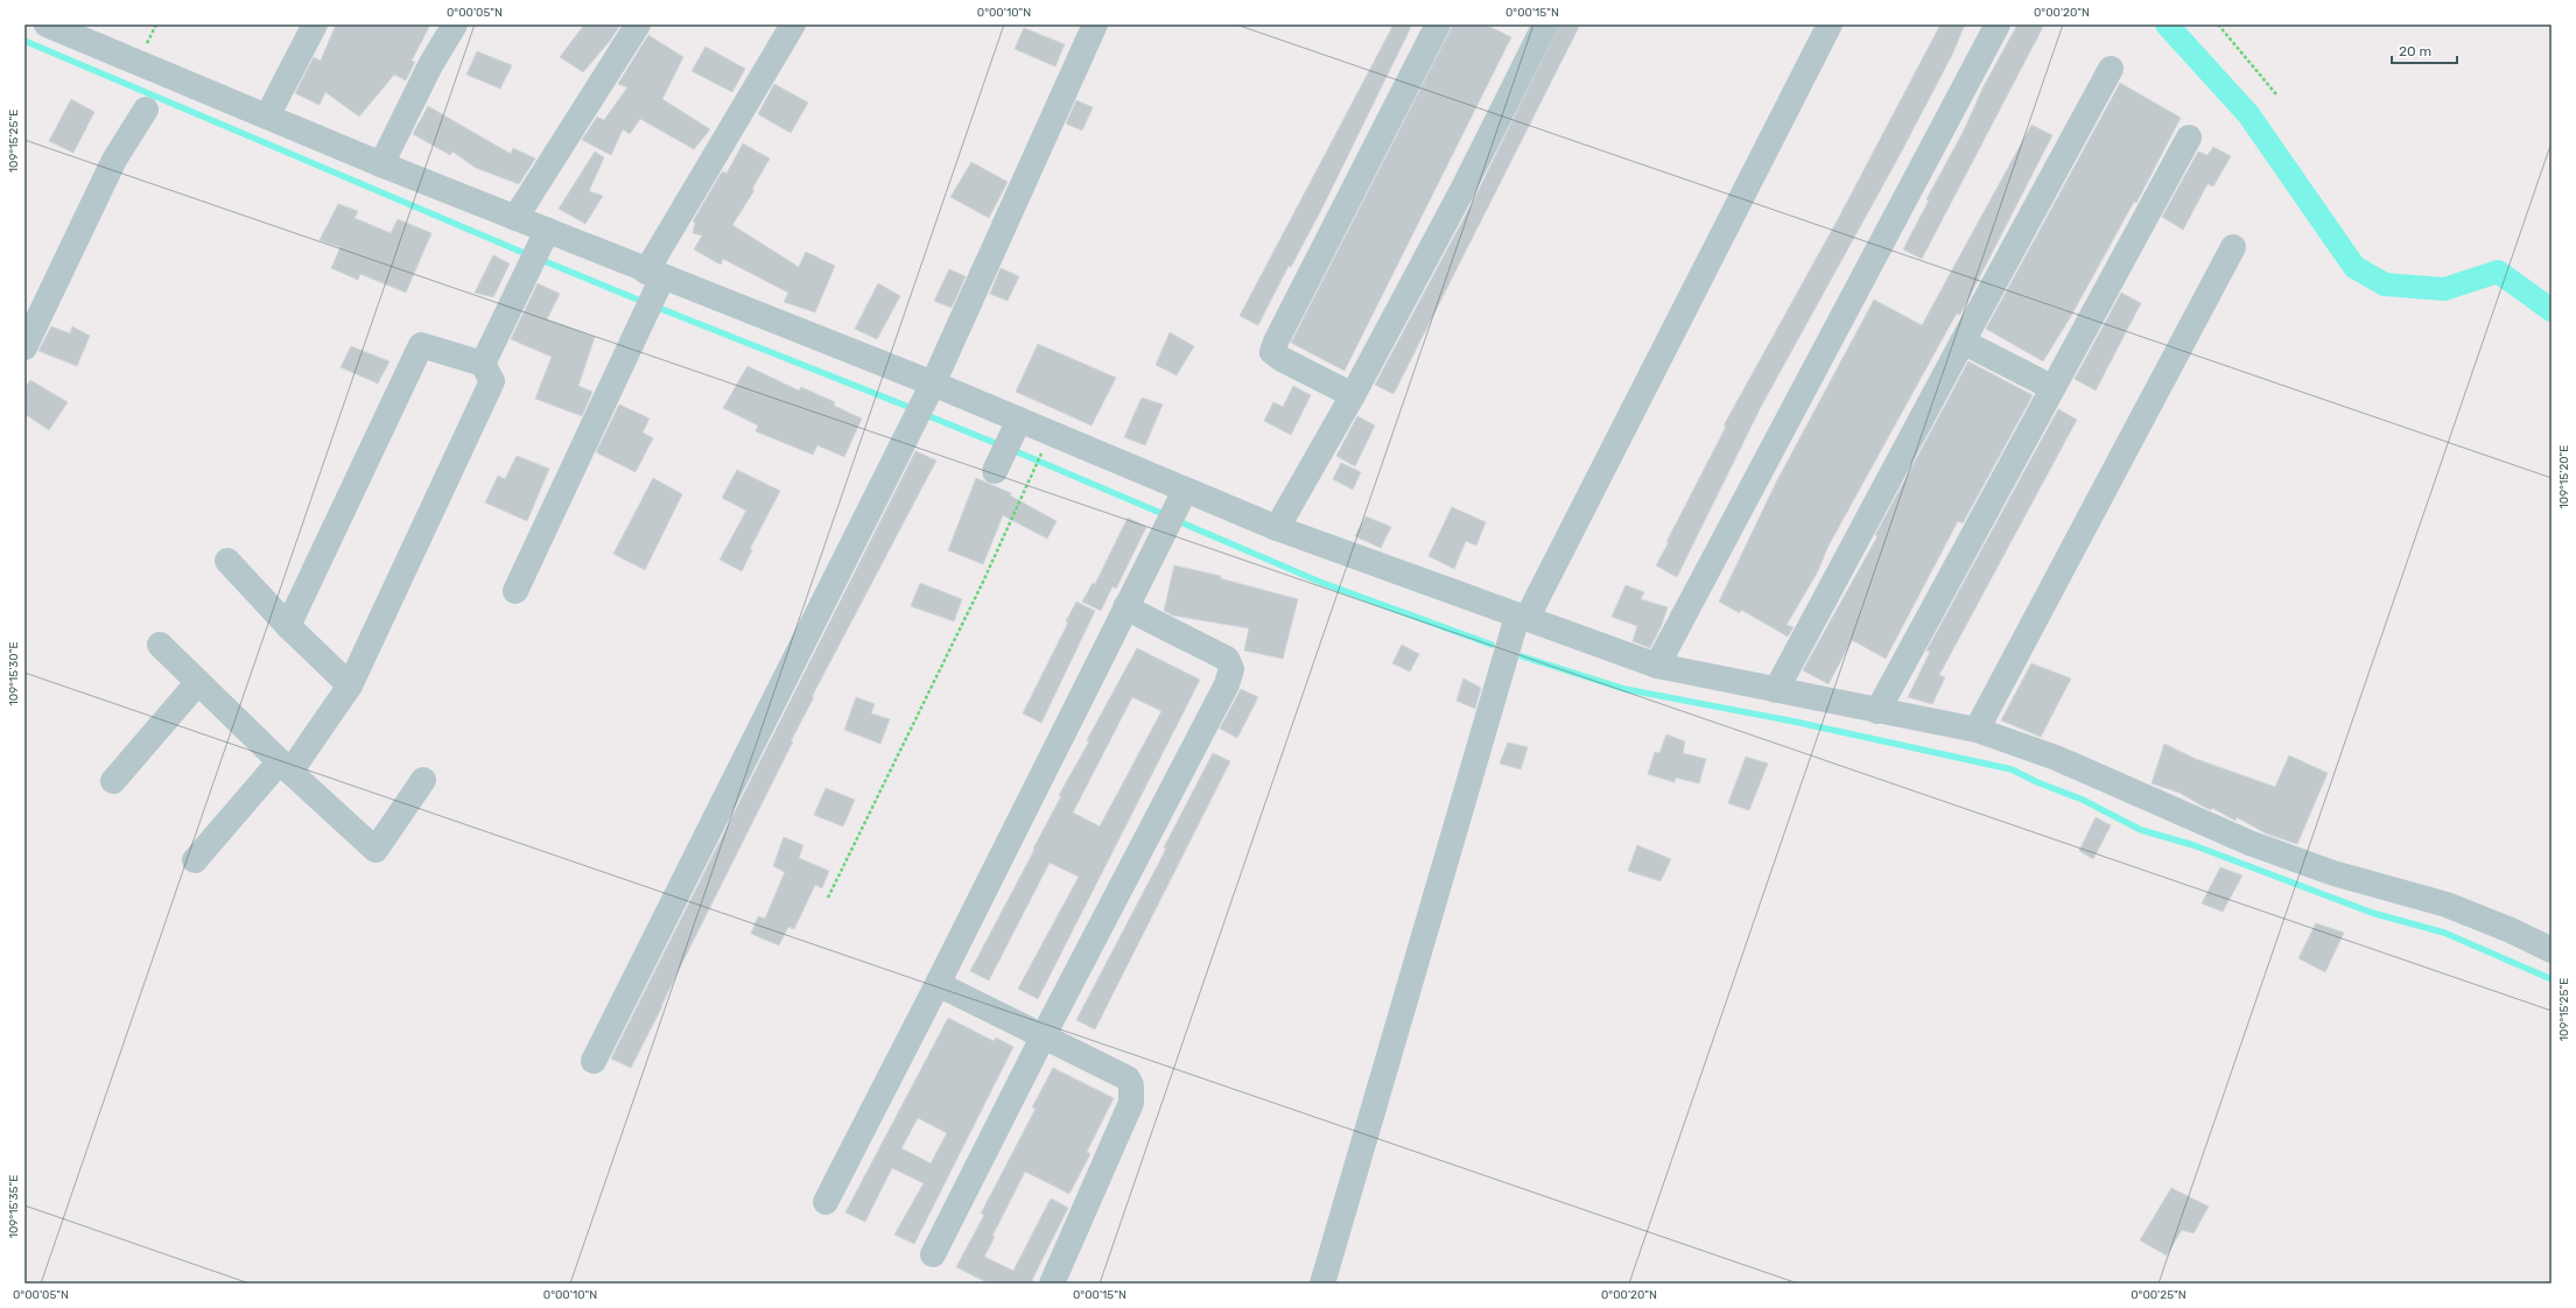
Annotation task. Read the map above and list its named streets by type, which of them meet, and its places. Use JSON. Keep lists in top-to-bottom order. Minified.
{"scale_bar":"20 m","coordinates":["0°00'05\"N","0°00'10\"N","0°00'15\"N","0°00'20\"N","109°15'25\"E","109°15'20\"E","109°15'30\"E","109°15'35\"E","0°00'25\"N"]}
